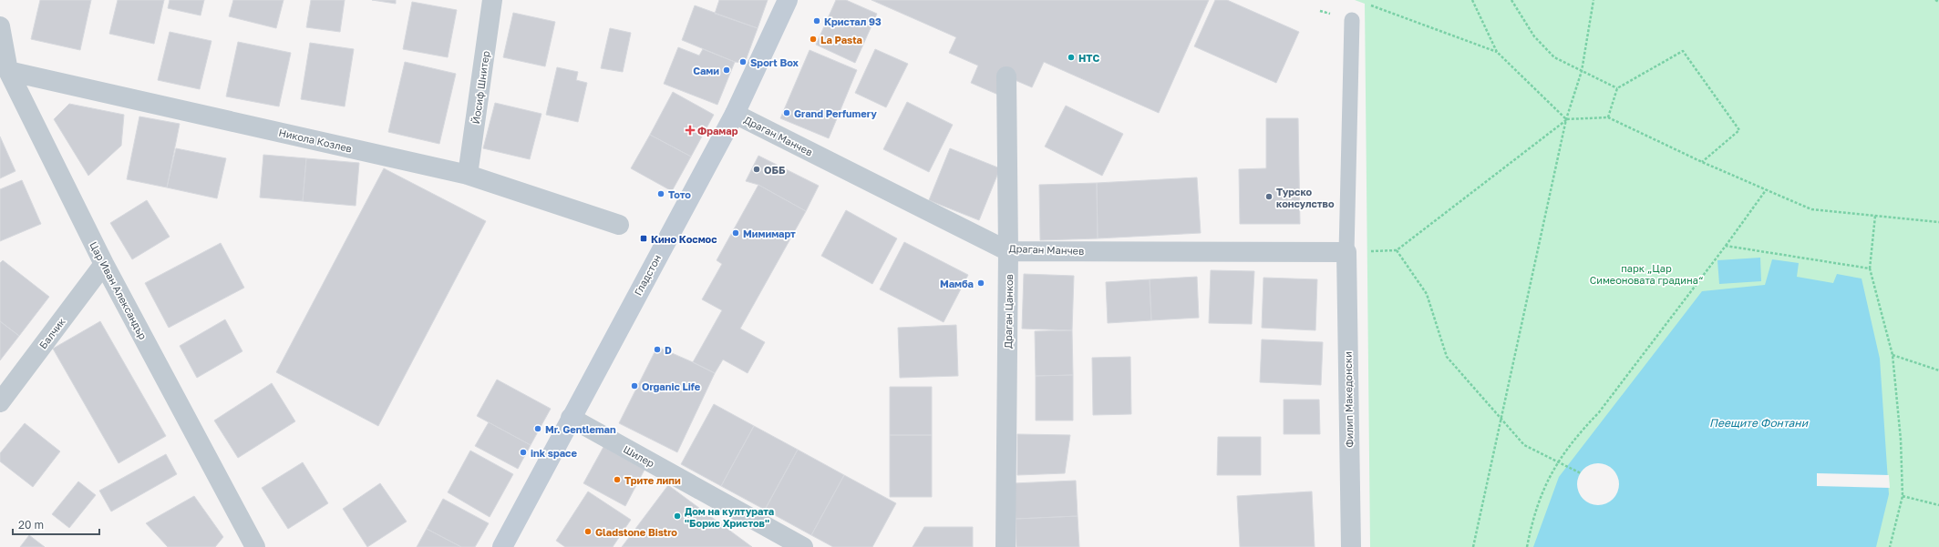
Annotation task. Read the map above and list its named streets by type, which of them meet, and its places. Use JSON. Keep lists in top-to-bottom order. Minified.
{"streets":{"main road":["Гладстон"],"street":["Йосиф Шнитер","Драган Манчев","Никола Козлев","Цар Иван Александър","Драган Цанков","Балчик","Филип Македонски","Шилер"]},"crossings":[["Йосиф Шнитер","Никола Козлев"],["Драган Манчев","Гладстон"],["Драган Манчев","Драган Цанков"],["Драган Манчев","Филип Македонски"],["Никола Козлев","Цар Иван Александър"],["Гладстон","Шилер"],["Цар Иван Александър","Балчик"]],"water":["Пеещите Фонтани"],"parks":["парк „Цар Симеоновата градина“"],"places":{"other":["Кристал 93","La Pasta","НТС","Sport Box","Сами","Grand Perfumery","ОББ","Тото","Турско консулство","Мимимарт","Мамба","D","Organic Life","Mr. Gentleman","ink space","Трите липи","Дом на културата \"Борис Христов\"","Gladstone Bistro"],"health":["Фрамар"],"transit":["Кино Космос"]},"scale_bar":"20 m"}
